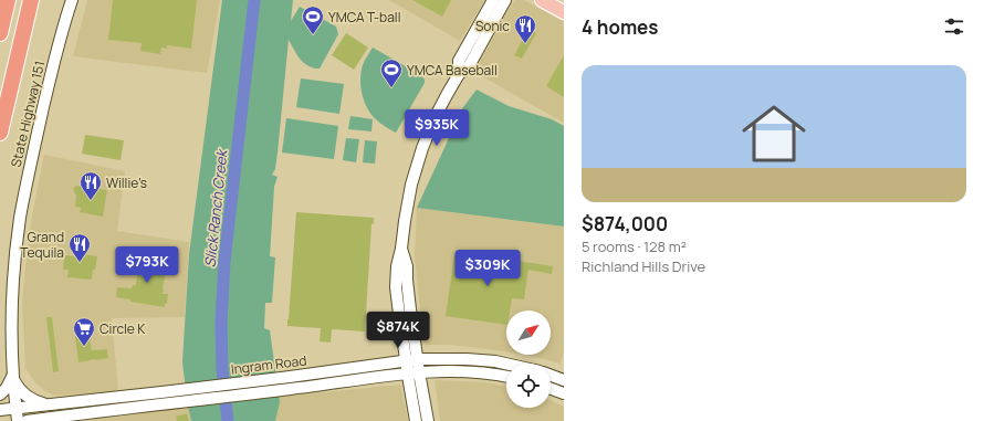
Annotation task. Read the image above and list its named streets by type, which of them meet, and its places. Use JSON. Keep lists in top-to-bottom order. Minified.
{"streets":{"main road":["State Highway 151","Ingram Road"]},"crossings":[["State Highway 151","Ingram Road"]],"water":["Slick Ranch Creek"],"places":{"sports":["YMCA T-ball","YMCA Baseball"],"restaurant":["Sonic","Willie's","Grand Tequila"],"supermarket":["Circle K"]},"north":"top right","page":{"heading":"4 homes","list":[{"name":"$874,000","note":"5 rooms · 128 m² · Richland Hills Drive"}],"price":["$935K","$793K","$309K","$874K"]}}
